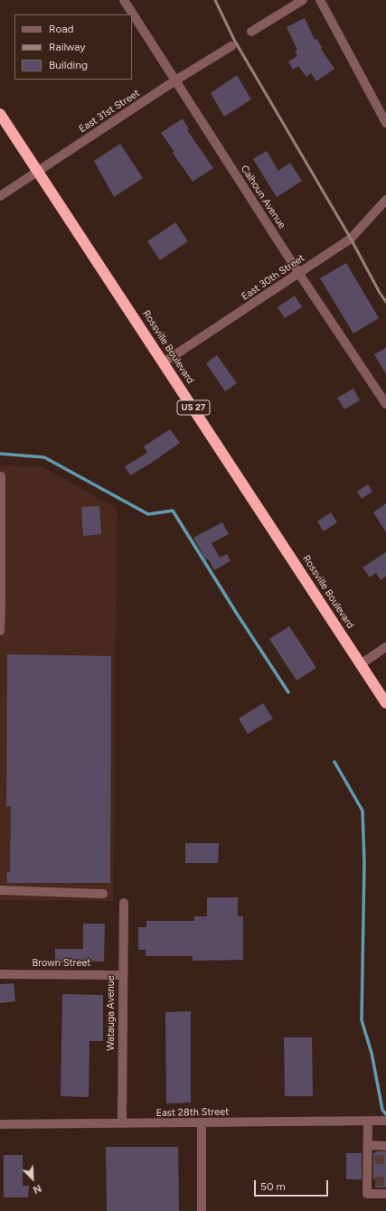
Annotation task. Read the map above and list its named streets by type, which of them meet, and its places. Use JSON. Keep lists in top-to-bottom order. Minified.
{"streets":{"highway":["Rossville Boulevard","US 27"],"street":["East 31st Street","Calhoun Avenue","East 30th Street","Brown Street","Watauga Avenue","East 28th Street"]},"crossings":[["East 31st Street","Calhoun Avenue"],["East 31st Street","Rossville Boulevard"],["Calhoun Avenue","East 30th Street"],["East 30th Street","Rossville Boulevard"],["Brown Street","Watauga Avenue"],["Watauga Avenue","East 28th Street"]],"legend":["Road","Railway","Building"],"scale_bar":"50 m","north":"bottom right"}
